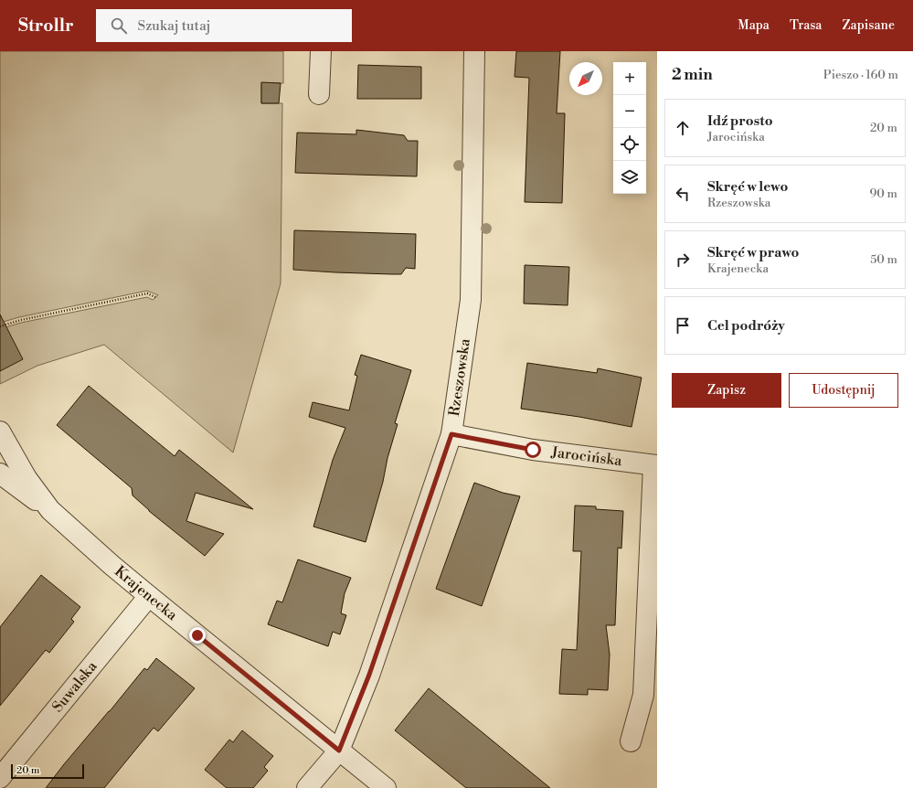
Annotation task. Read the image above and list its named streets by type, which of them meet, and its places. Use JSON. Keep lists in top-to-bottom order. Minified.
{"streets":{"street":["Rzeszowska","Jarocińska","Krajenecka","Suwalska"]},"crossings":[["Rzeszowska","Jarocińska"],["Rzeszowska","Krajenecka"],["Krajenecka","Suwalska"]],"scale_bar":"20 m","north":"bottom left","page":{"header":"Strollr","search":"Szukaj tutaj","nav":["Mapa","Trasa","Zapisane"],"heading":["2 min","Pieszo · 160 m"],"map_buttons":["+","−"],"list":[["Idź prosto","Jarocińska","20 m"],["Skręć w lewo","Rzeszowska","90 m"],["Skręć w prawo","Krajenecka","50 m"],"Cel podróży"],"buttons":["Zapisz","Udostępnij"],"scale":"20 m"}}
